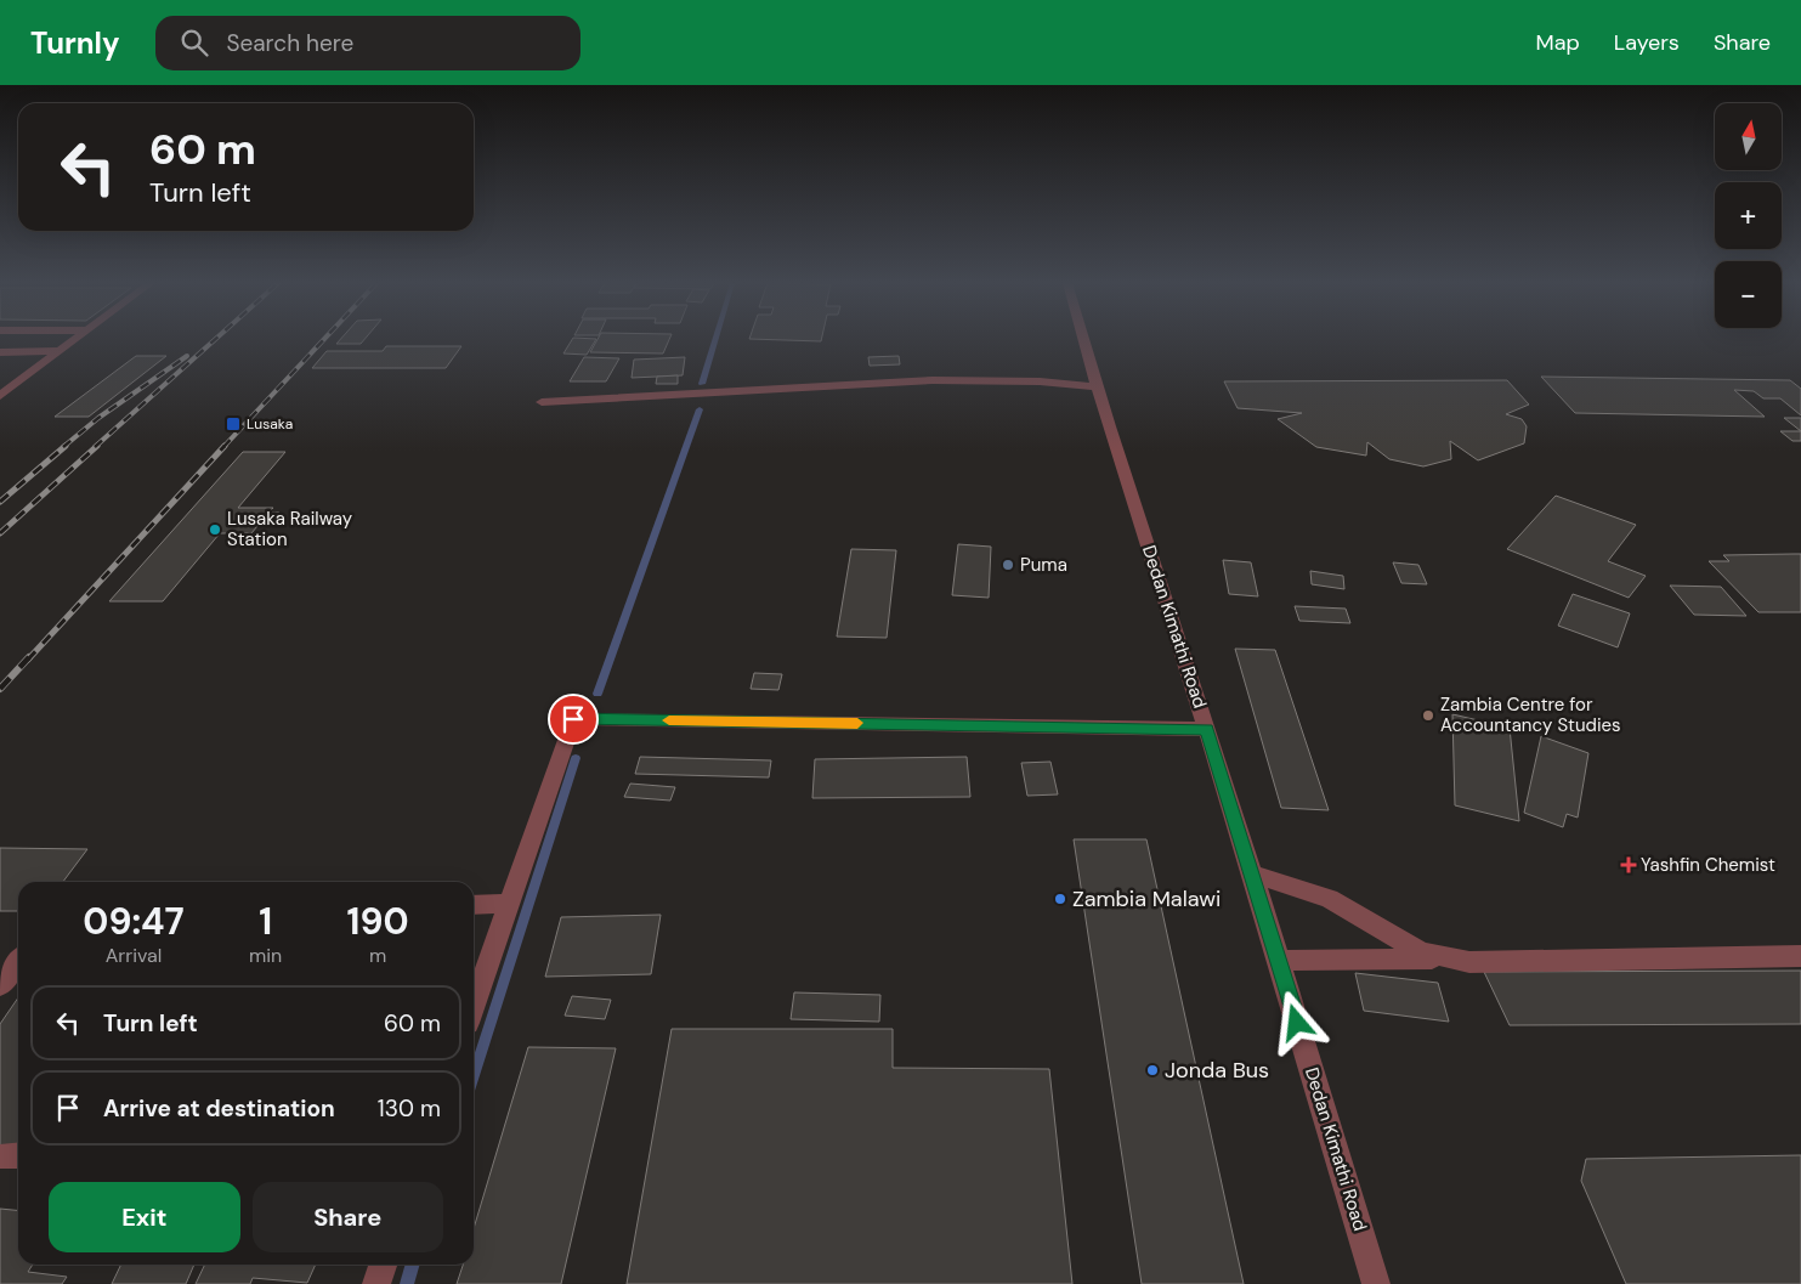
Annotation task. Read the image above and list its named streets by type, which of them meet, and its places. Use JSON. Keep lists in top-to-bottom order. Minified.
{"streets":{"street":["Dedan Kimathi Road"]},"places":{"transit":["Lusaka"],"other":["Lusaka Railway Station","Puma","Zambia Centre for Accountancy Studies","Zambia Malawi","Jonda Bus"],"health":["Yashfin Chemist"]},"north":"top","page":{"header":"Turnly","search":"Search here","nav":["Map","Layers","Share"],"map_buttons":["+","−"],"turn":["60 m","Turn left"],"eta":["09:47","Arrival","1","min","190","m"],"list":[{"name":"Turn left","value":"60 m"},{"name":"Arrive at destination","value":"130 m"}],"buttons":["Exit","Share"]}}
